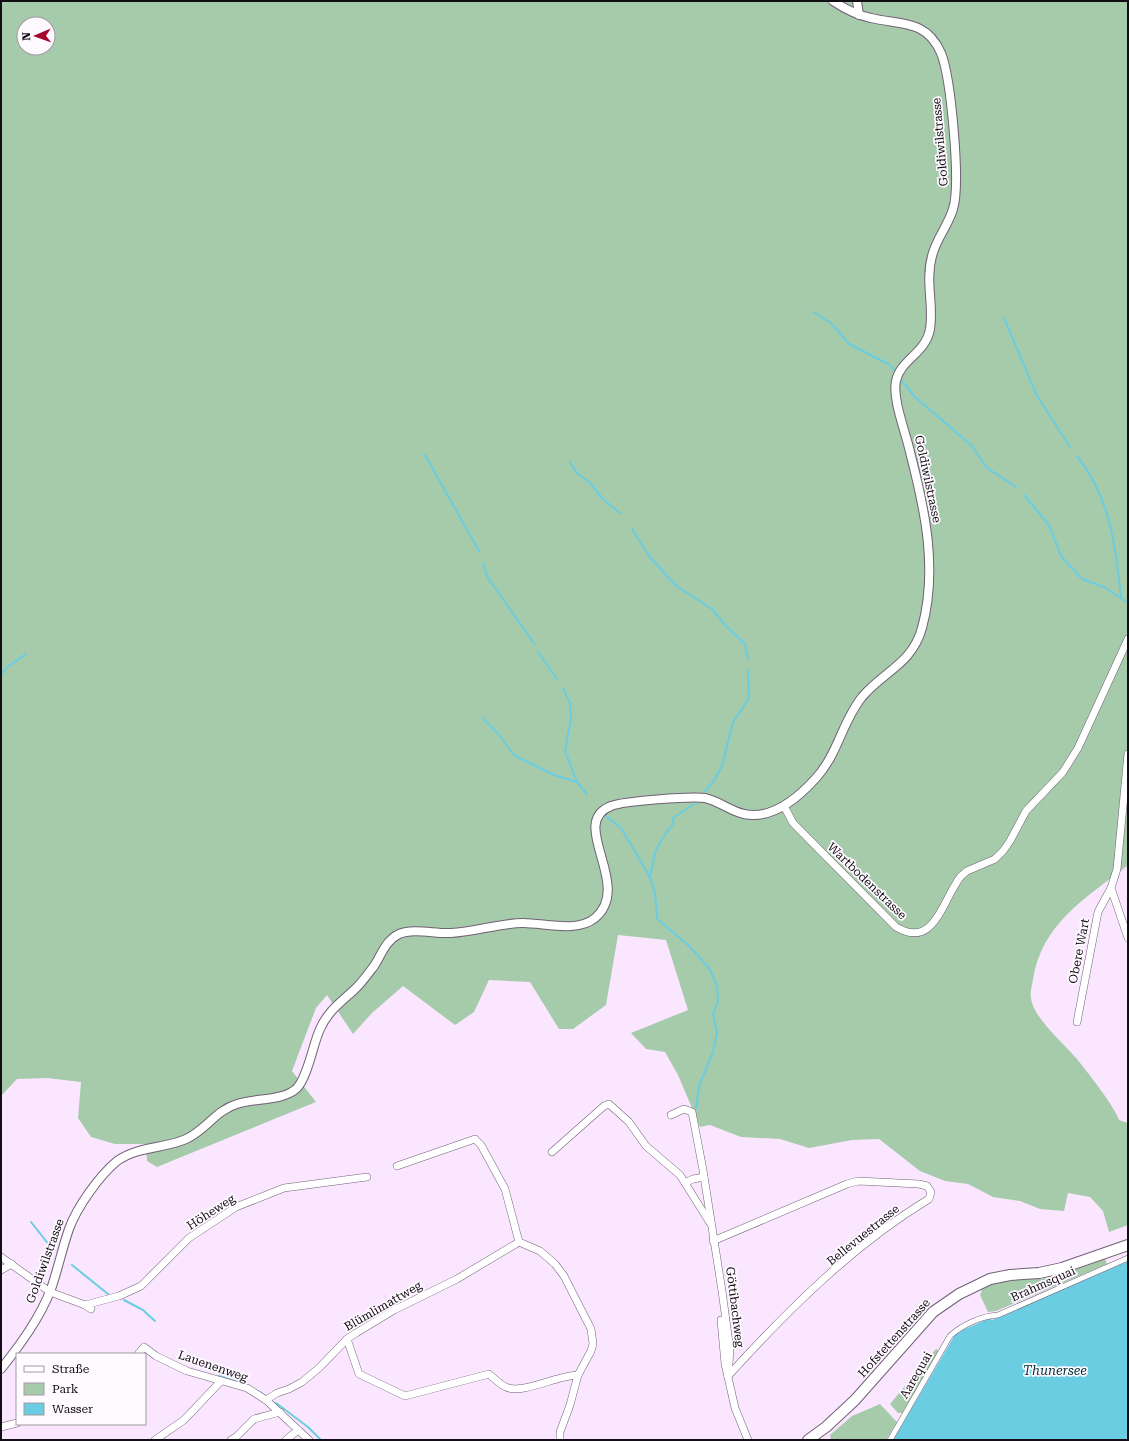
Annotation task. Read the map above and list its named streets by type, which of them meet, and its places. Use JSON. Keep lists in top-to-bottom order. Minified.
{"streets":{"main road":["Hofstettenstrasse"],"street":["Goldiwilstrasse","Wartbodenstrasse","Obere Wart","Höheweg","Bellevuestrasse","Brahmsquai","Blümlimattweg","Göttibachweg","Lauenenweg","Aarequai"]},"crossings":[["Goldiwilstrasse","Wartbodenstrasse"],["Goldiwilstrasse","Höheweg"],["Bellevuestrasse","Göttibachweg"],["Brahmsquai","Aarequai"],["Blümlimattweg","Lauenenweg"]],"water":["Thunersee"],"legend":["Straße","Park","Wasser"],"north":"left"}
